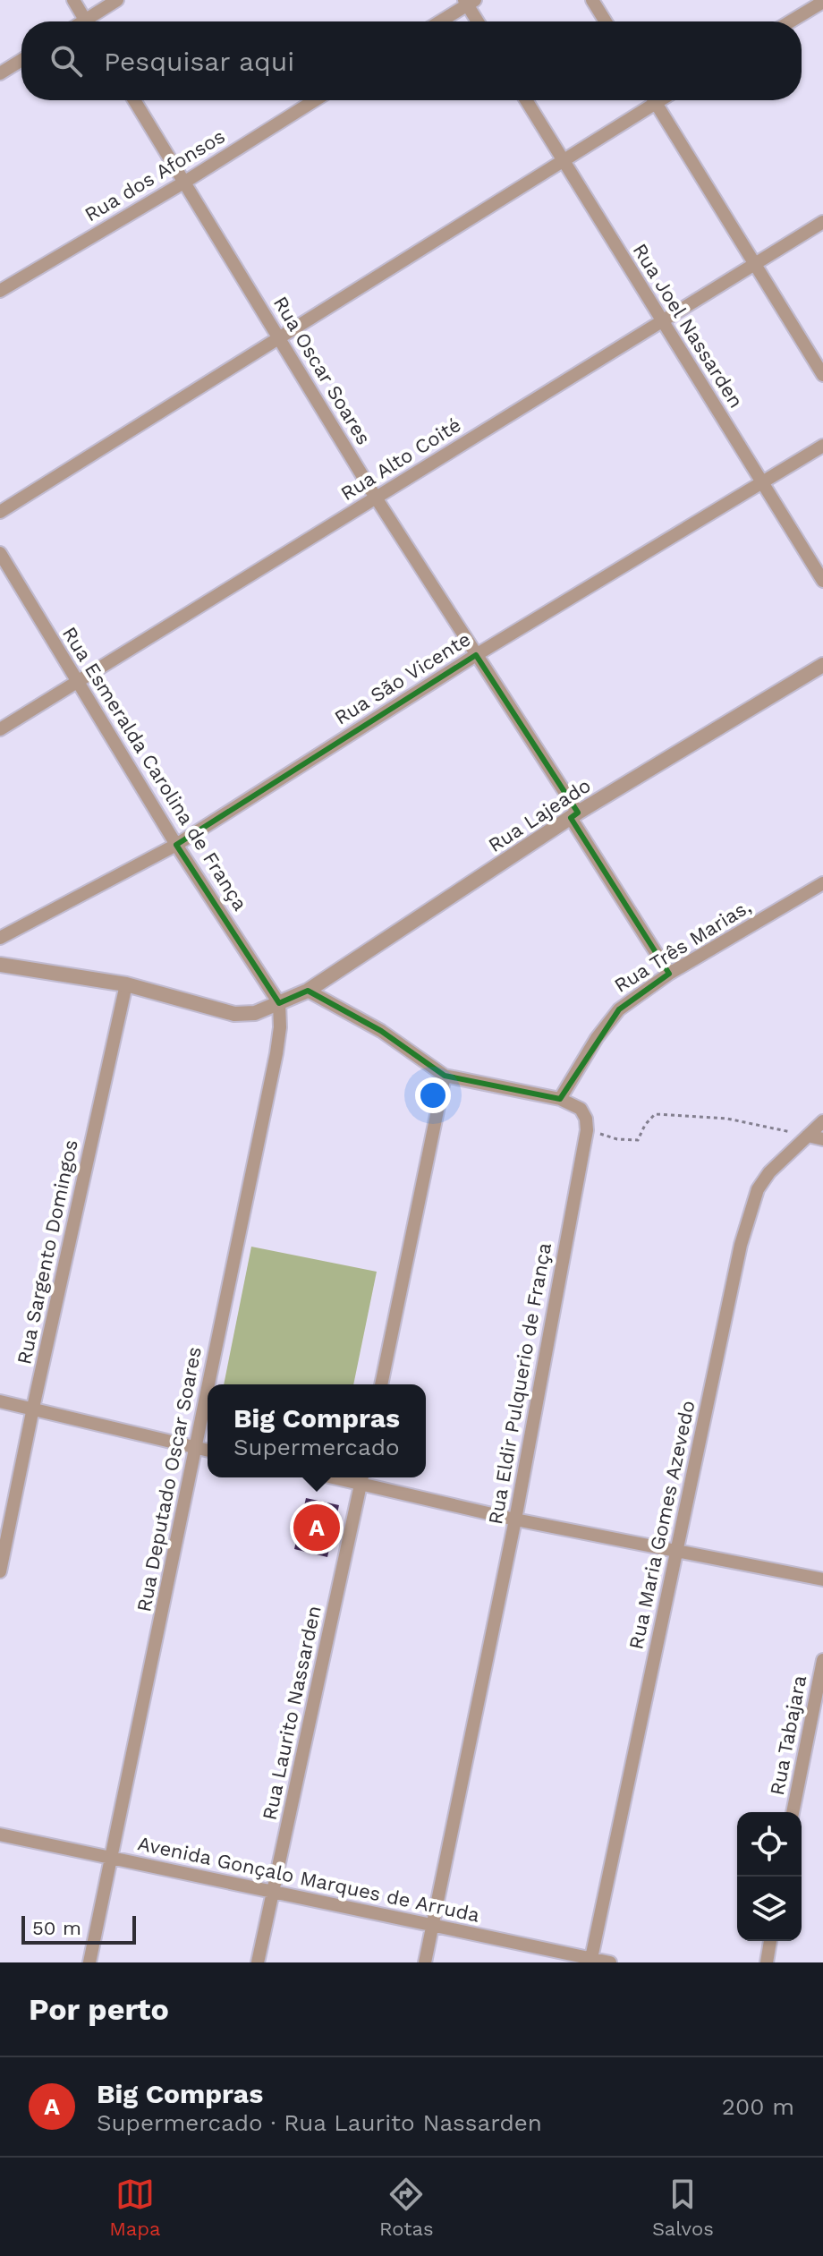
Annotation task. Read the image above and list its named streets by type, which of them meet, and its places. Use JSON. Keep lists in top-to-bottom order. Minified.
{"streets":{"street":["Rua dos Afonsos","Rua Joel Nassarden","Rua Oscar Soares","Rua Alto Coité","Rua São Vicente","Rua Esmeralda Carolina de França","Rua Lajeado","Rua Três Marias,","Rua Sargento Domingos","Rua Eldir Pulquerio de França","Rua Deputado Oscar Soares","Rua Maria Gomes Azevedo","Rua Laurito Nassarden","Rua Tabajara","Avenida Gonçalo Marques de Arruda"]},"crossings":[["Rua dos Afonsos","Rua Oscar Soares"],["Rua Joel Nassarden","Rua Alto Coité"],["Rua Joel Nassarden","Rua São Vicente"],["Rua Oscar Soares","Rua Alto Coité"],["Rua Oscar Soares","Rua São Vicente"],["Rua Oscar Soares","Rua Lajeado"],["Rua Oscar Soares","Rua Três Marias,"],["Rua Alto Coité","Rua Esmeralda Carolina de França"],["Rua São Vicente","Rua Esmeralda Carolina de França"],["Rua Esmeralda Carolina de França","Rua Lajeado"],["Rua Esmeralda Carolina de França","Rua Deputado Oscar Soares"],["Rua Lajeado","Rua Sargento Domingos"],["Rua Lajeado","Rua Deputado Oscar Soares"],["Rua Eldir Pulquerio de França","Avenida Gonçalo Marques de Arruda"],["Rua Deputado Oscar Soares","Avenida Gonçalo Marques de Arruda"],["Rua Maria Gomes Azevedo","Avenida Gonçalo Marques de Arruda"],["Rua Laurito Nassarden","Avenida Gonçalo Marques de Arruda"]],"scale_bar":"50 m","page":{"search":"Pesquisar aqui","popup":["Big Compras","Supermercado"],"pins":"A","scale":"50 m","heading":"Por perto","list":[{"mark":"A","name":"Big Compras","note":"Supermercado · Rua Laurito Nassarden","value":"200 m"}],"nav":["Mapa","Rotas","Salvos"]}}
